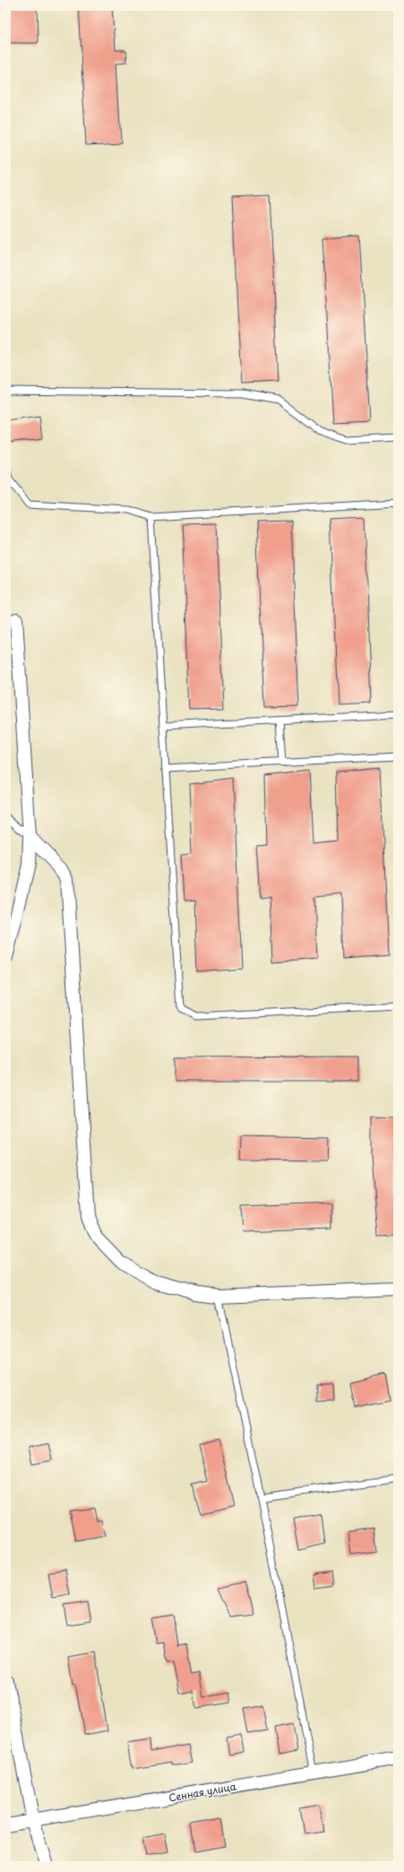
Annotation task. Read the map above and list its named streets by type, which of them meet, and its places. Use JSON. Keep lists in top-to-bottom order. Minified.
{"streets":{"street":["Сенная улица"]}}
